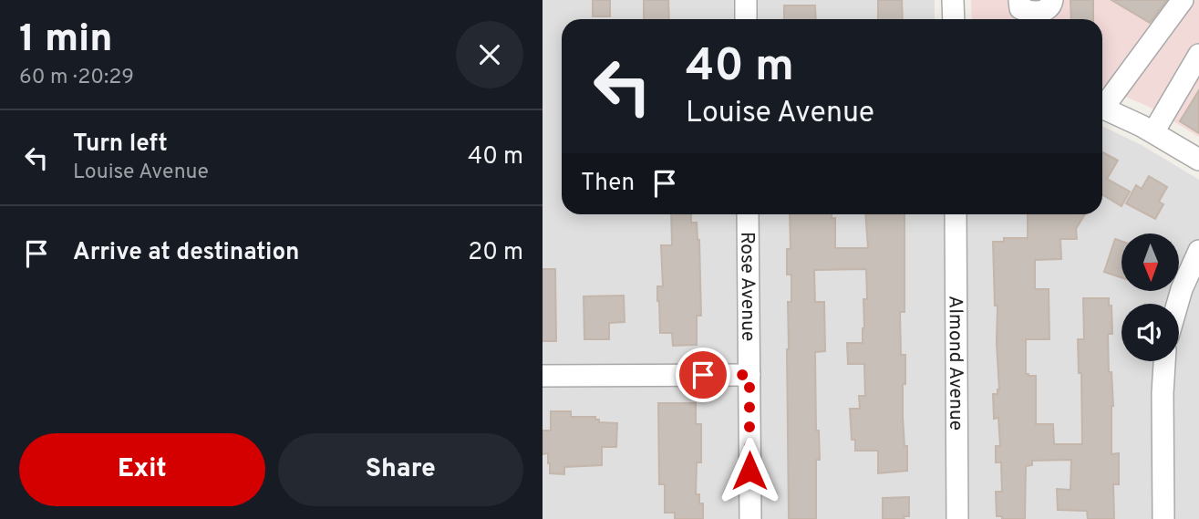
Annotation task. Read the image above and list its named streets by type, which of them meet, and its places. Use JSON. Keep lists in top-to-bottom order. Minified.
{"streets":{"street":["Rose Avenue","Almond Avenue"]},"north":"bottom","page":{"heading":["1 min","60 m · 20:29"],"turn":["40 m","Louise Avenue"],"list":[{"name":"Turn left","note":"Louise Avenue","value":"40 m"},{"name":"Arrive at destination","value":"20 m"}],"then":"Then","buttons":["Exit","Share"]}}
